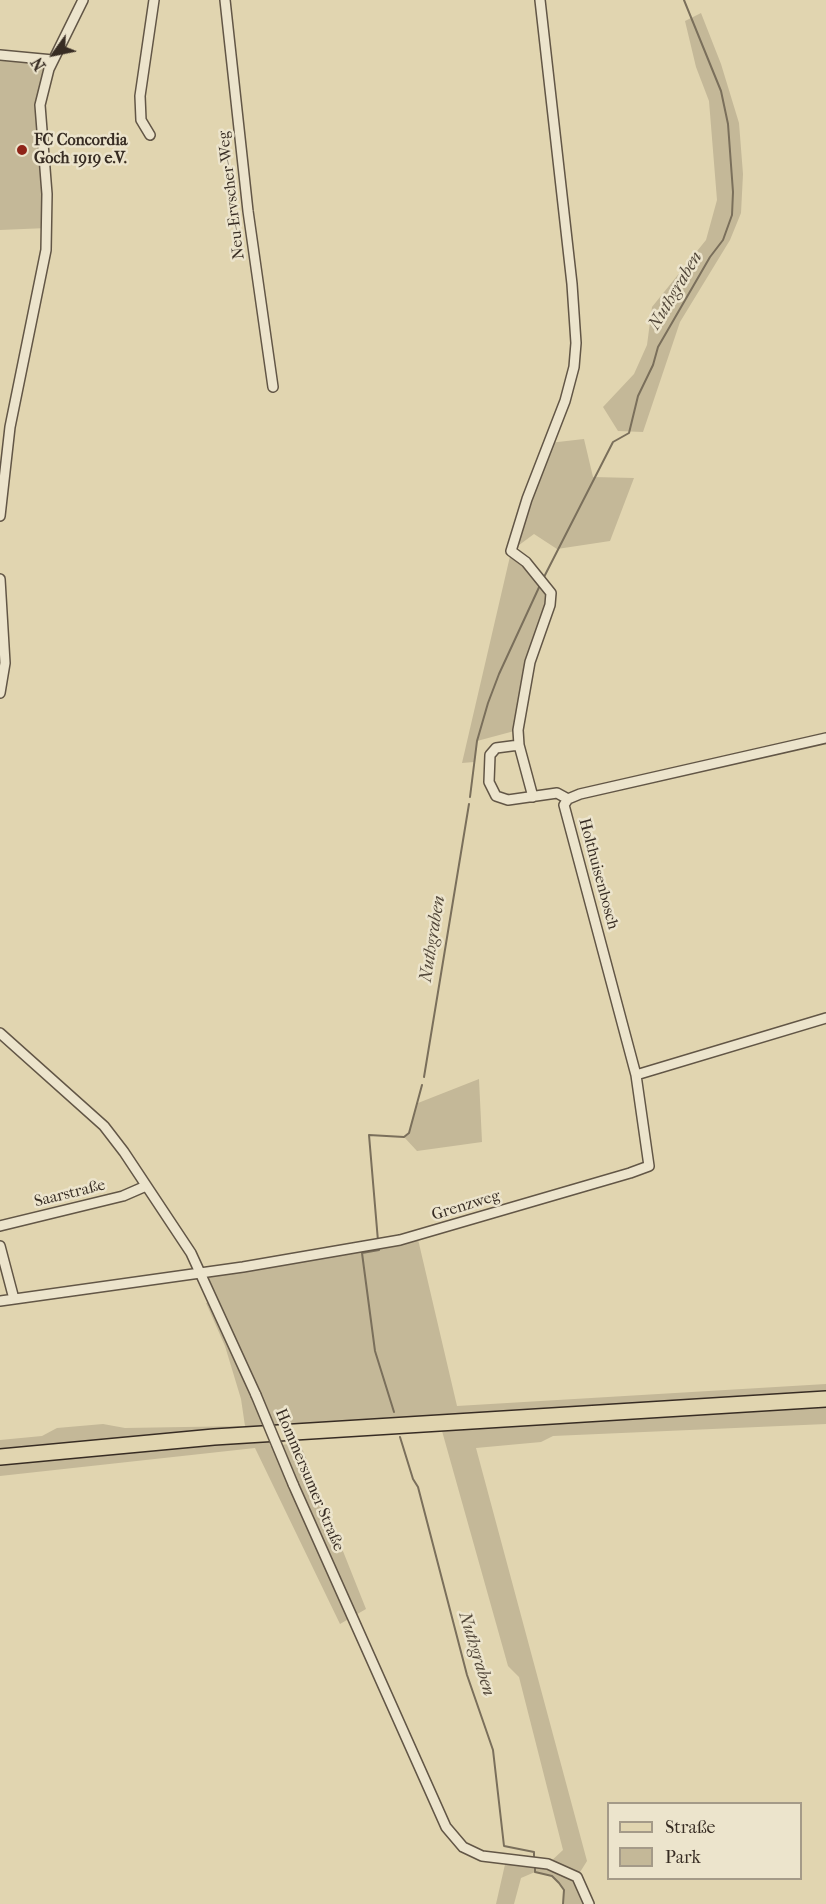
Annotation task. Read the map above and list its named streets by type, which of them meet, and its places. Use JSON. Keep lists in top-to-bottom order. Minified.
{"streets":{"street":["Neu-Ervscher-Weg","Holthuisenbosch","Saarstraße","Grenzweg","Hommersumer Straße"]},"crossings":[["Holthuisenbosch","Grenzweg"],["Saarstraße","Hommersumer Straße"],["Grenzweg","Hommersumer Straße"]],"water":["Nuthgraben"],"places":["FC Concordia Goch 1919 e.V."],"legend":["Straße","Park"],"north":"bottom left"}
